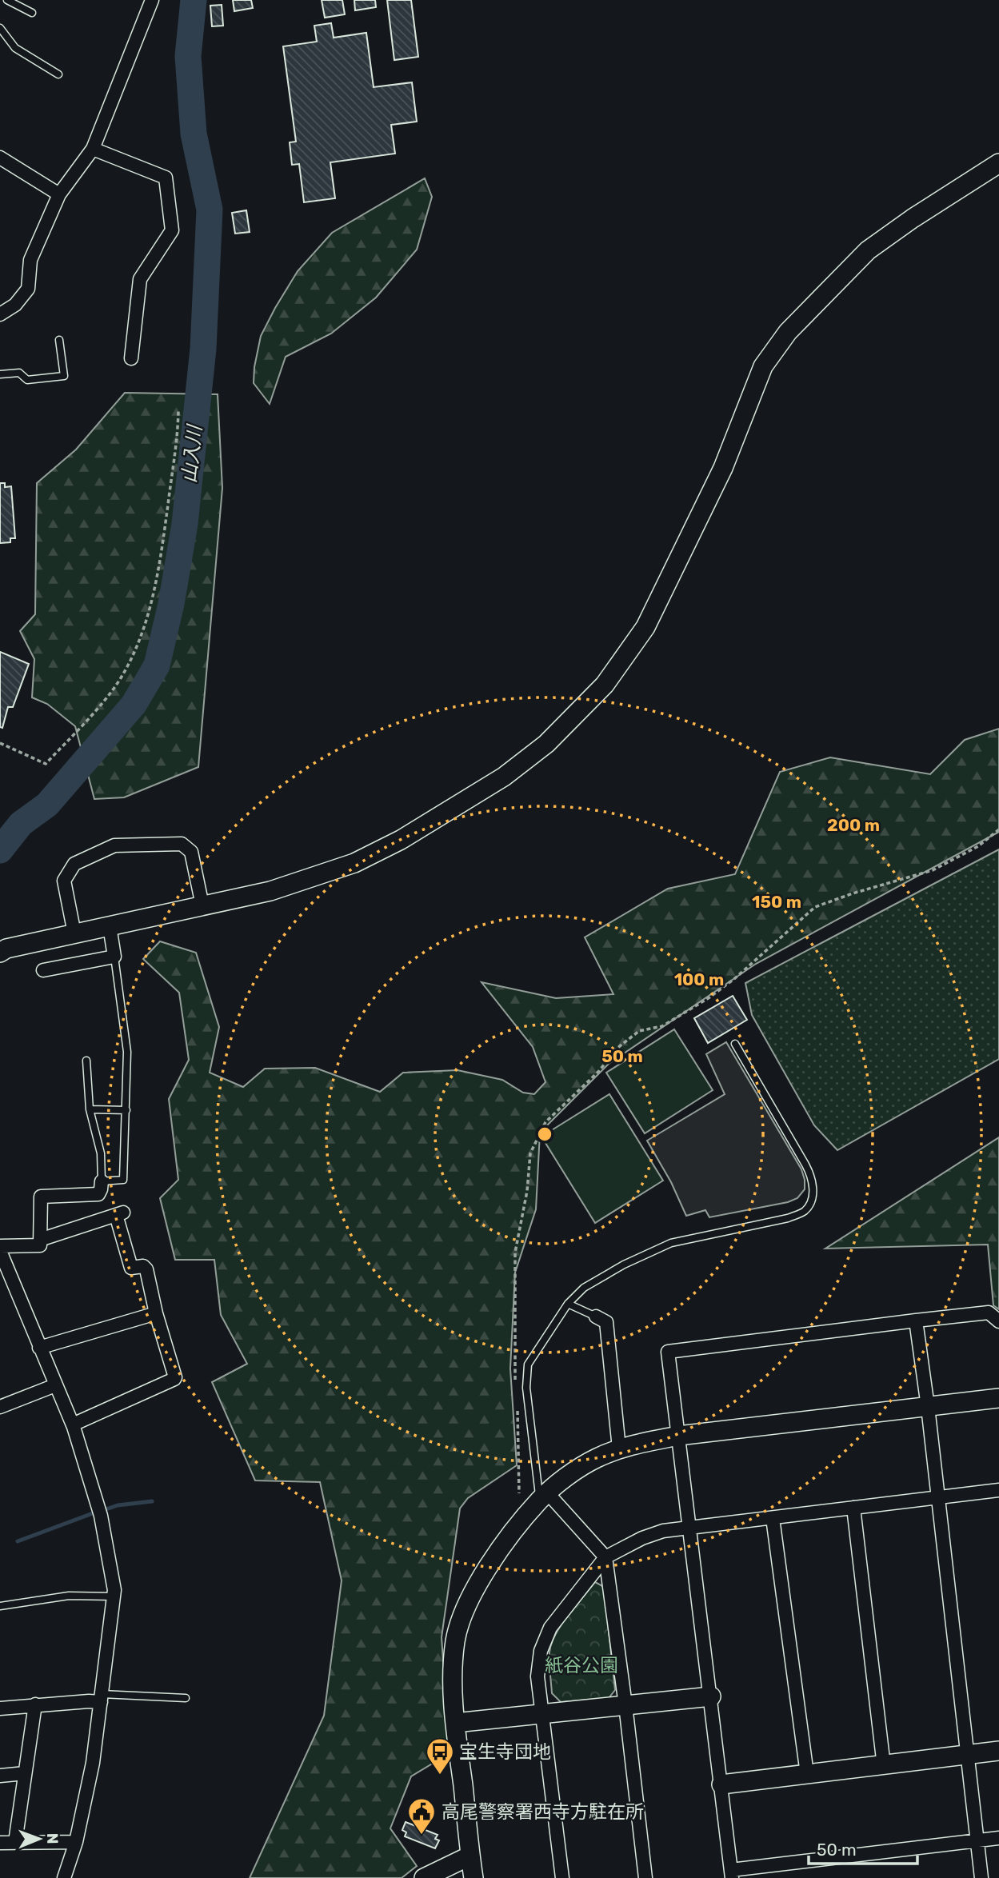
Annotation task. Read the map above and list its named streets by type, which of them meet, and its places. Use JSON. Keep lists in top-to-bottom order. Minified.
{"water":["山入川"],"parks":["紙谷公園"],"places":{"bus stop":["宝生寺団地"],"public building":["高尾警察署西寺方駐在所"]},"scale_bar":"50 m","north":"right","rings":["200 m","150 m","100 m","50 m"]}
